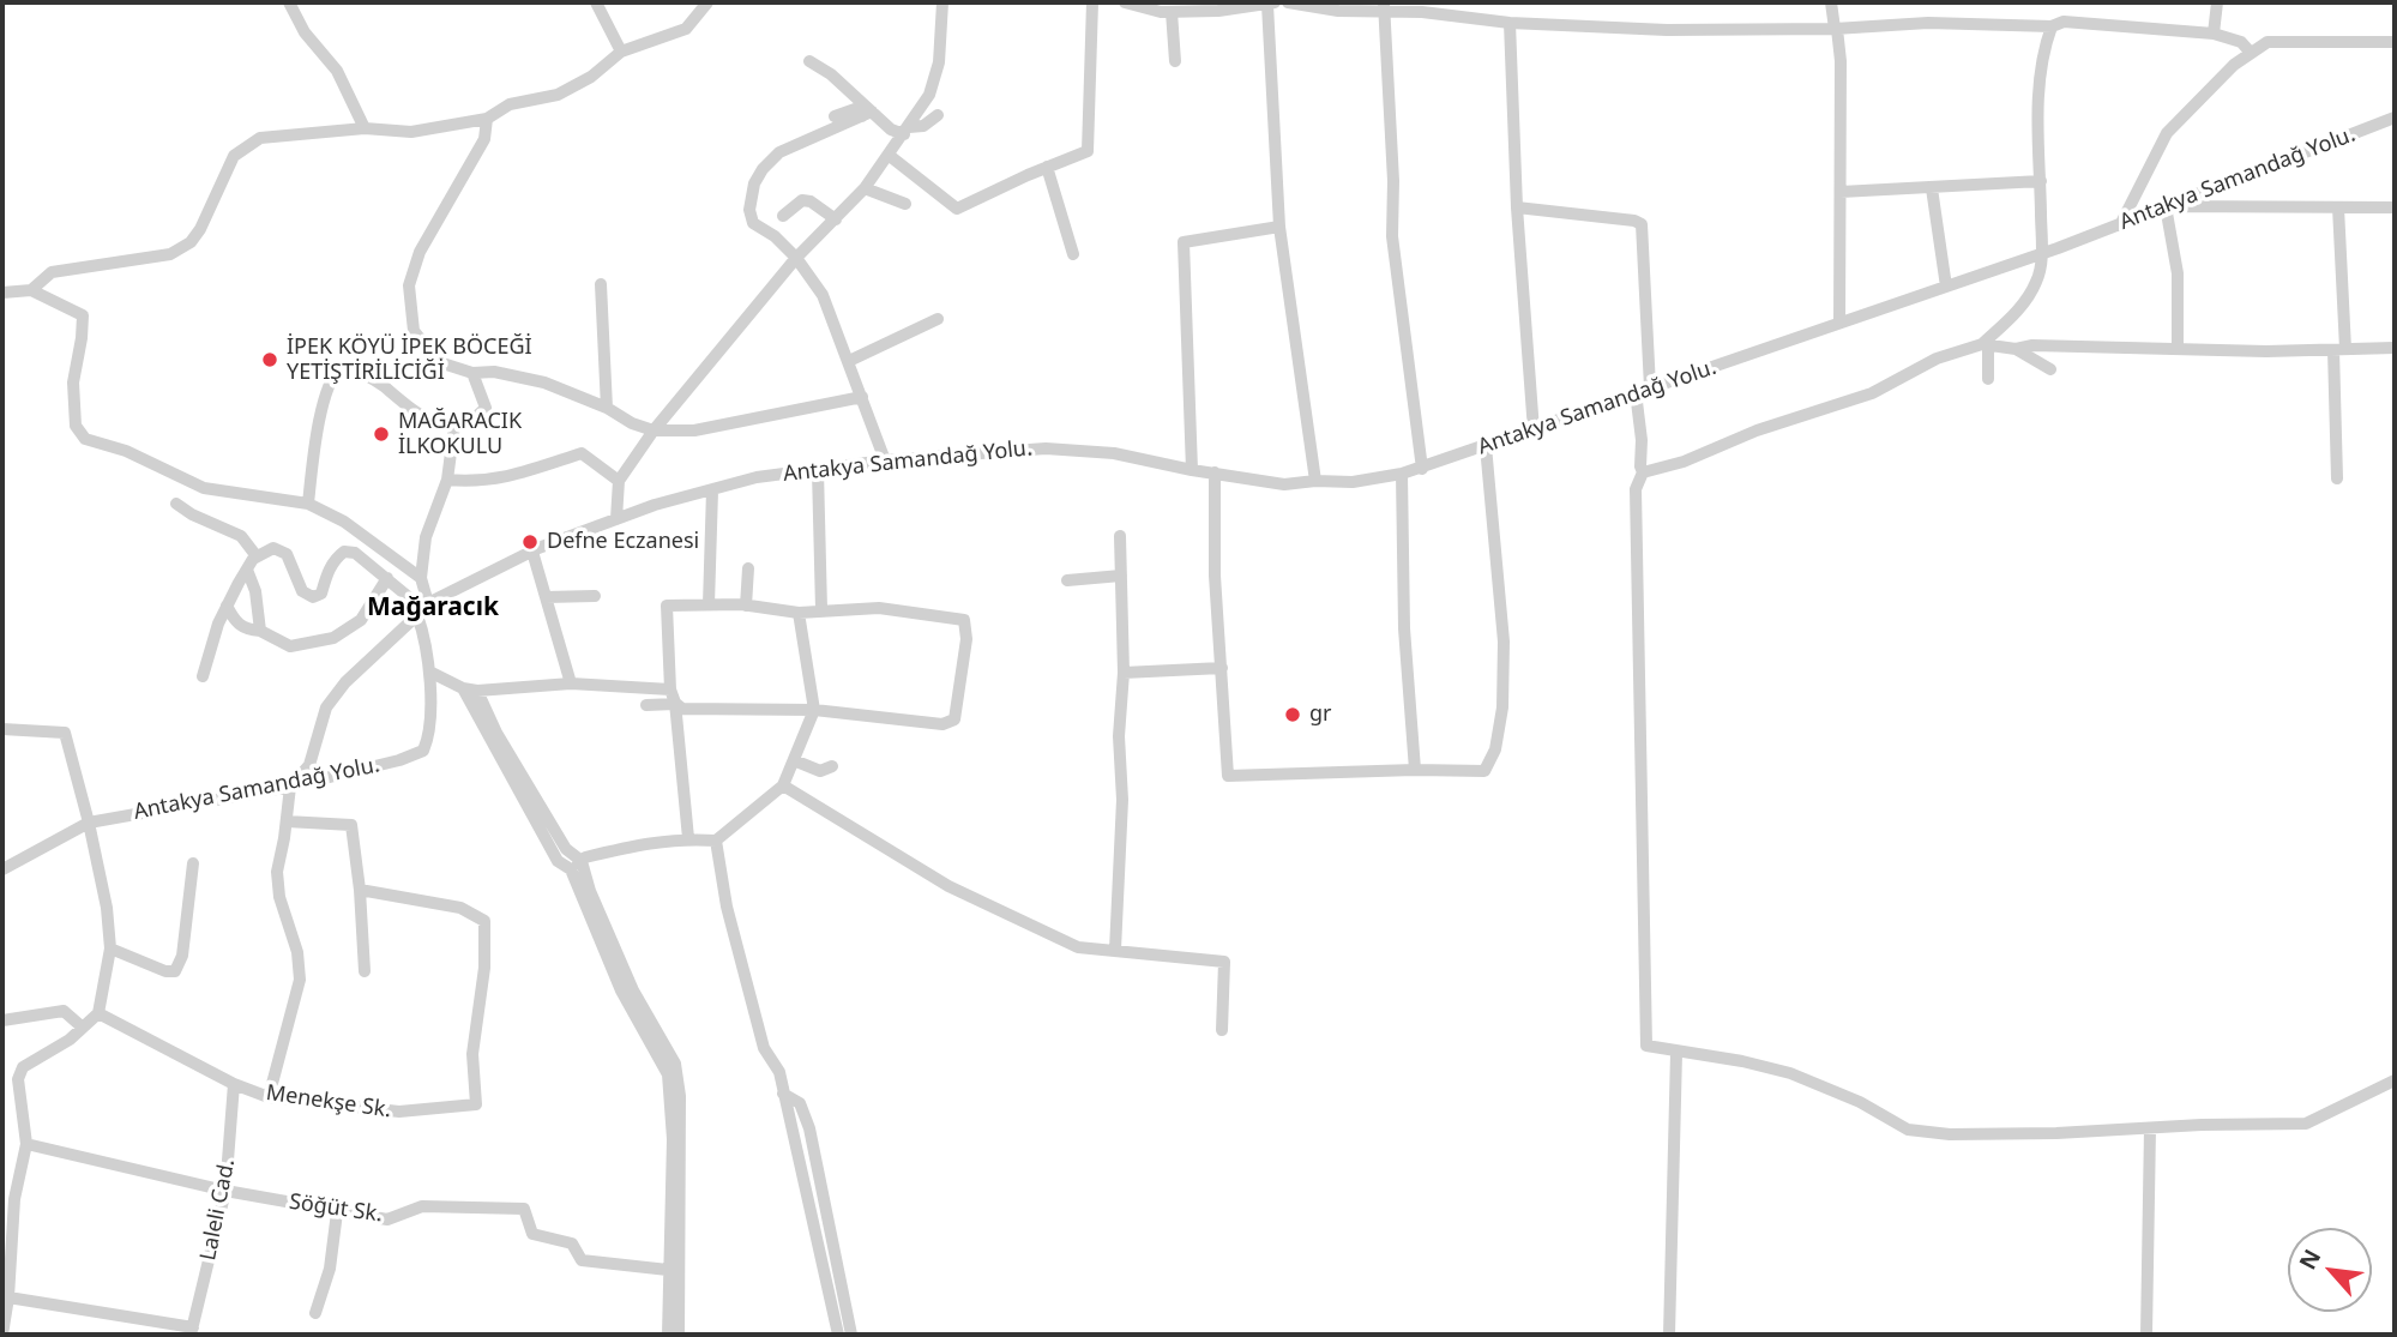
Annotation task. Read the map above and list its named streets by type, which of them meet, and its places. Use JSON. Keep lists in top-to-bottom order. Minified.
{"streets":{"street":["Antakya Samandağ Yolu.","Menekşe Sk.","Söğüt Sk.","Laleli Cad."]},"crossings":[["Menekşe Sk.","Laleli Cad."],["Söğüt Sk.","Laleli Cad."]],"districts":["Mağaracık"],"places":["İPEK KÖYÜ İPEK BÖCEĞİ YETİŞTİRİLİCİĞİ","MAĞARACIK İLKOKULU","Defne Eczanesi","gr"],"north":"top left"}
